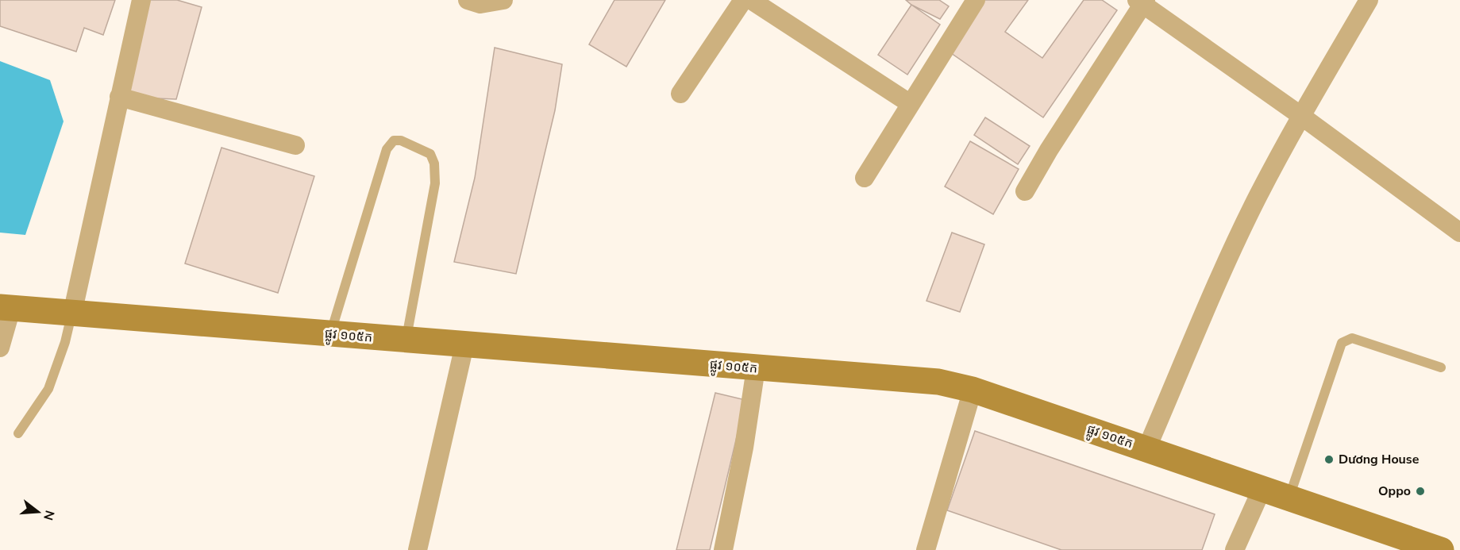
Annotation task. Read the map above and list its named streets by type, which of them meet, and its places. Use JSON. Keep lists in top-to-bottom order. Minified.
{"streets":{"main road":["ផ្លូវ ១០៥ក"]},"places":["Dương House","Oppo"],"north":"right"}
